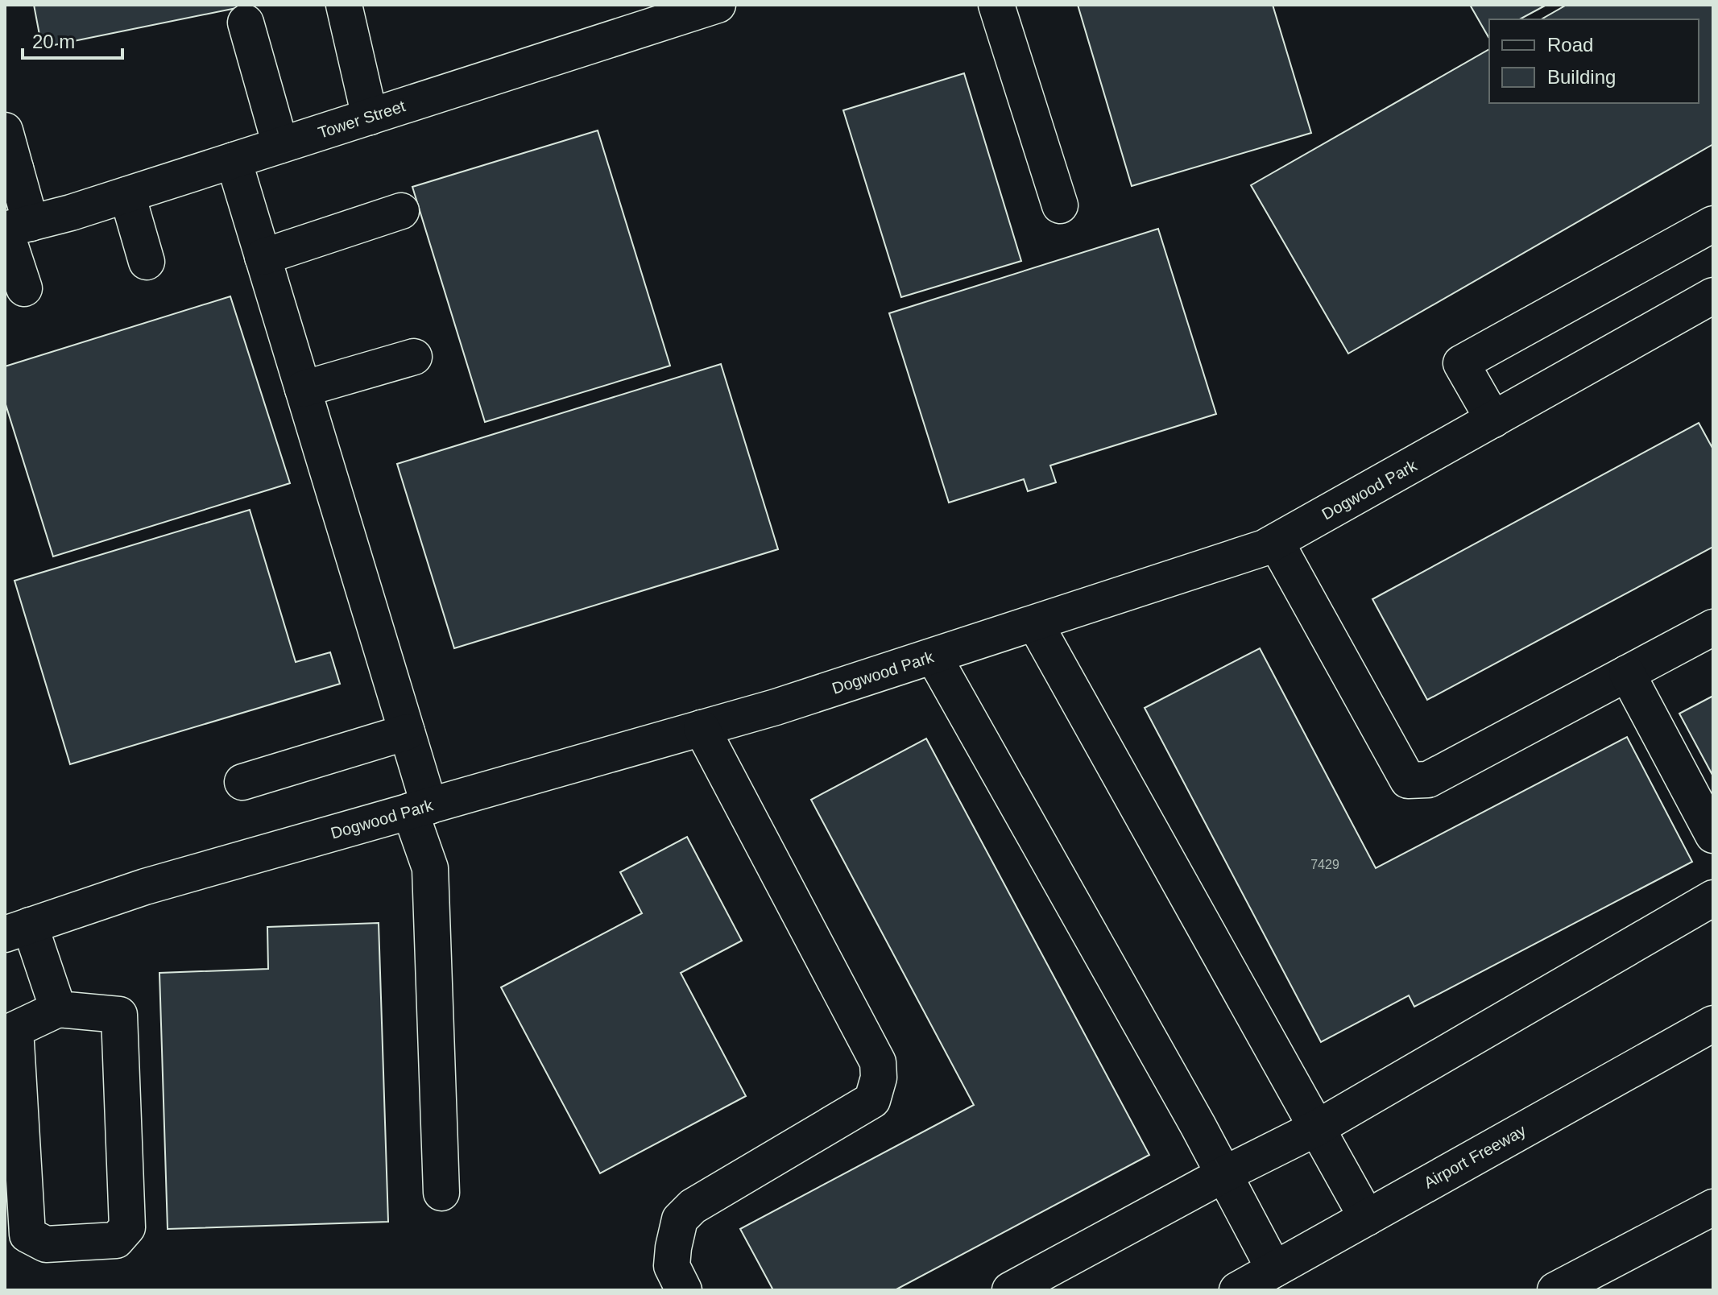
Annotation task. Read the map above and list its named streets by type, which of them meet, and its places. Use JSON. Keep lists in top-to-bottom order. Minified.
{"streets":{"main road":["Tower Street","Dogwood Park","Airport Freeway"]},"house_numbers":["7429"],"legend":["Road","Building"],"scale_bar":"20 m"}
